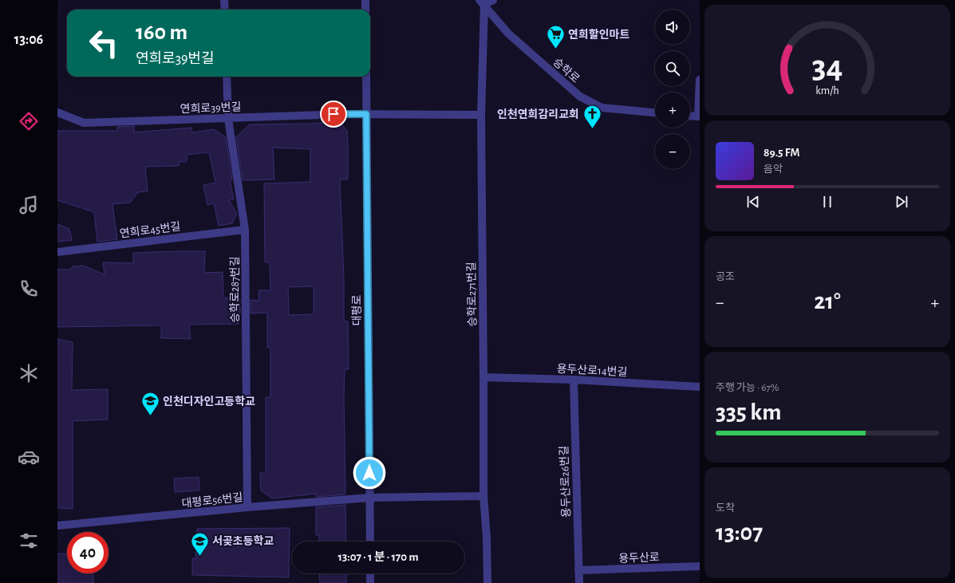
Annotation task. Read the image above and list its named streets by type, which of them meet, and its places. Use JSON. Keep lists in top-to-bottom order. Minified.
{"streets":{"street":["승학로","연희로39번길","연희로45번길","승학로287번길","승학로271번길","대평로","용두산로14번길","용두산로26번길","대평로56번길","용두산로"]},"crossings":[["승학로","승학로271번길"],["연희로39번길","승학로287번길"],["연희로39번길","승학로271번길"],["연희로39번길","대평로"],["연희로45번길","승학로287번길"],["승학로287번길","대평로56번길"],["승학로271번길","용두산로14번길"],["승학로271번길","대평로56번길"],["대평로","대평로56번길"],["용두산로14번길","용두산로26번길"],["용두산로26번길","용두산로"]],"places":{"supermarket":["연희할인마트"],"church":["인천연희감리교회"],"school or university":["인천디자인고등학교","서곶초등학교"]},"page":{"tabs":"13:06","map_buttons":["+","−"],"turn":["160 m","연희로39번길"],"song":["89.5 FM","음악"],"tile":["공조",["주행 가능 · 67%","335 km"],["도착","13:07"]],"heat":["−","21°","+"],"limit":"40","trip":"13:07 · 1 분 · 170 m","gauge":["34","km/h"]}}
